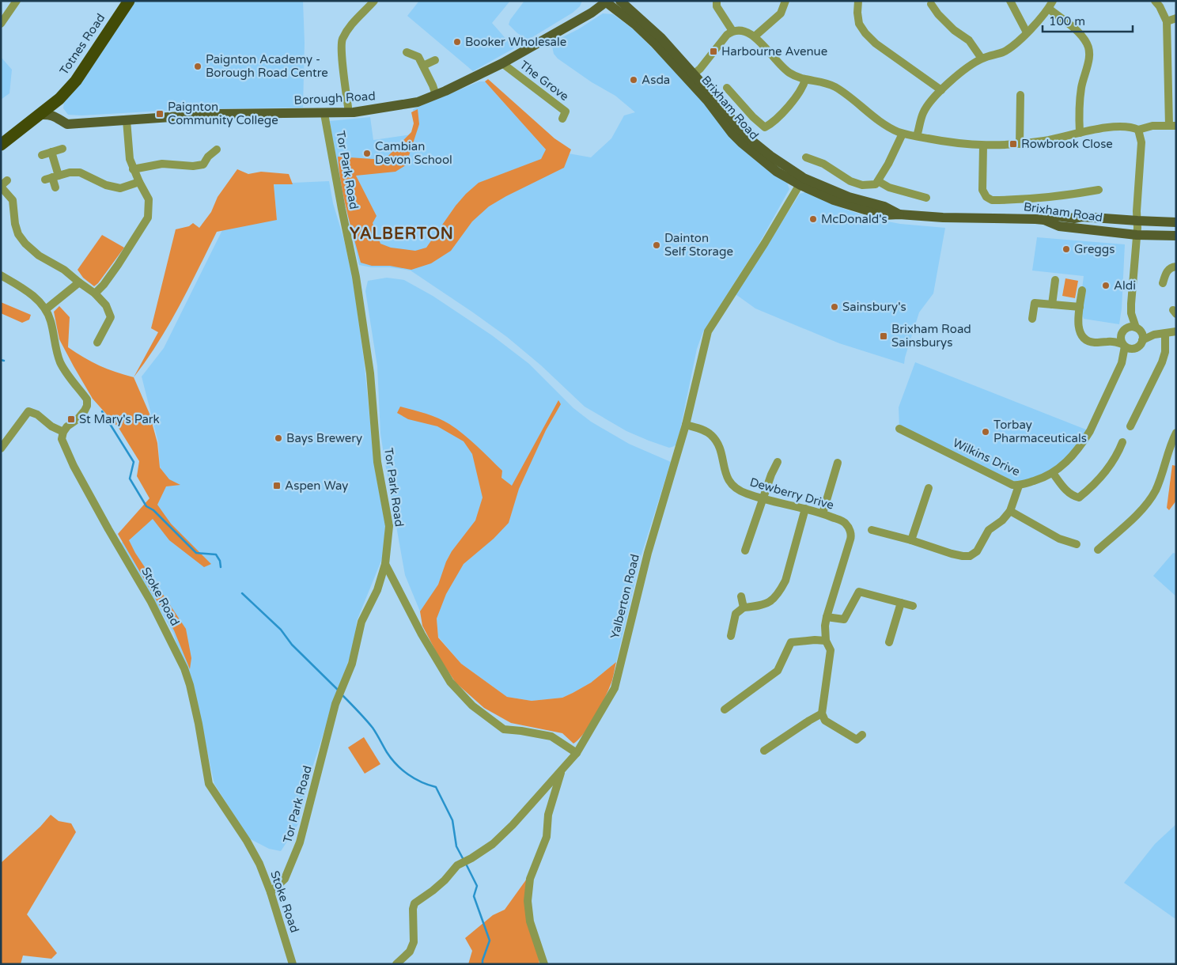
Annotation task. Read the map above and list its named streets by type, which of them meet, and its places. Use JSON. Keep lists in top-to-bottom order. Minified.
{"streets":{"highway":["Totnes Road"],"main road":["Borough Road","Brixham Road"],"street":["The Grove","Tor Park Road","Wilkins Drive","Dewberry Drive","Stoke Road","Yalberton Road"]},"crossings":[["Totnes Road","Borough Road"],["The Grove","Borough Road"],["Borough Road","Brixham Road"],["Borough Road","Tor Park Road"],["Brixham Road","Wilkins Drive"],["Brixham Road","Yalberton Road"],["Tor Park Road","Stoke Road"],["Dewberry Drive","Yalberton Road"]],"districts":["YALBERTON"],"places":{"other":["Booker Wholesale","Paignton Academy - Borough Road Centre","Asda","Cambian Devon School","McDonald's","Dainton Self Storage","Greggs","Aldi","Sainsbury's","Torbay Pharmaceuticals","Bays Brewery"],"transit":["Harbourne Avenue","Paignton Community College","Rowbrook Close","Brixham Road Sainsburys","St Mary's Park","Aspen Way"]},"scale_bar":"100 m"}
